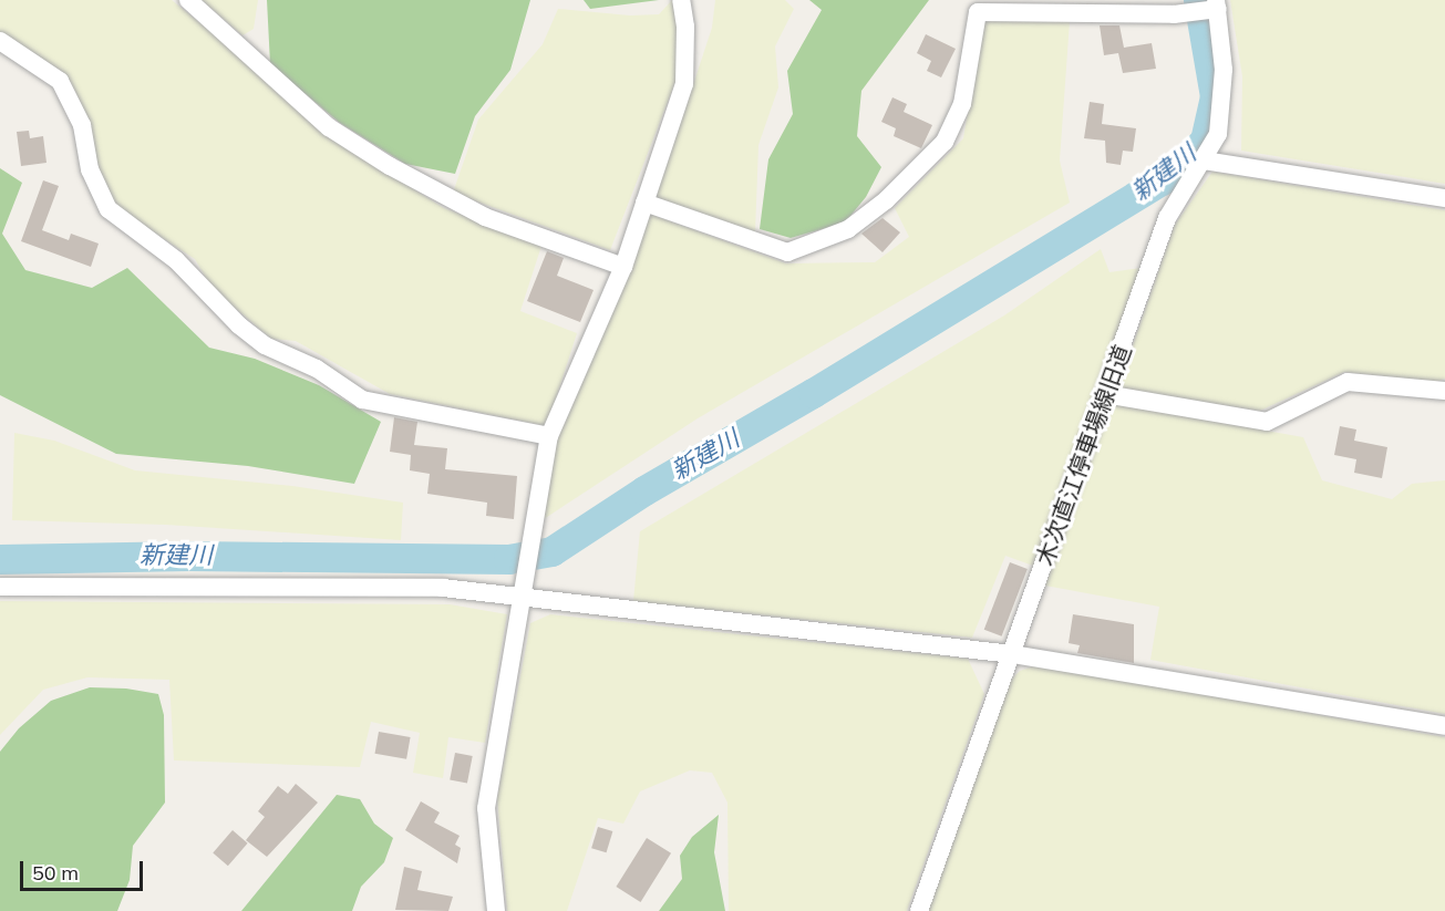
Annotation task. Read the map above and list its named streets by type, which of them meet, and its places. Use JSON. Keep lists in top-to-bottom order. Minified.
{"streets":{"street":["木次直江停車場線旧道"]},"water":["新建川"],"scale_bar":"50 m"}
